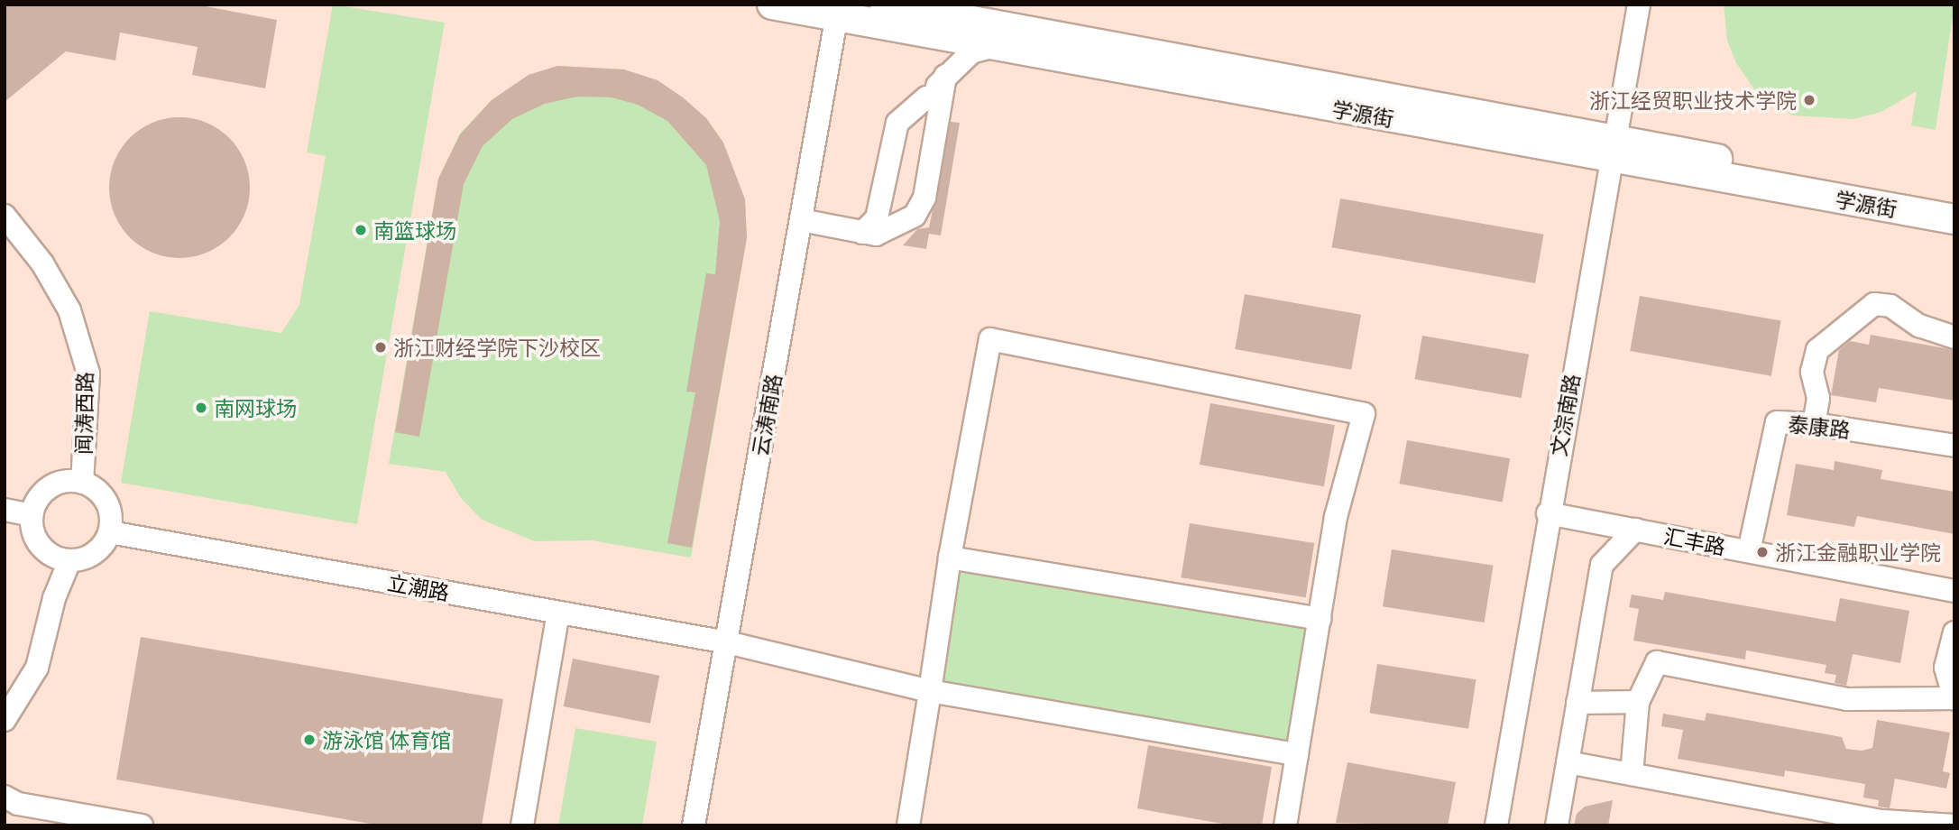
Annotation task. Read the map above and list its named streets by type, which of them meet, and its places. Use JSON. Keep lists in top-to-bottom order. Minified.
{"streets":{"main road":["学源街"],"street":["闻涛西路","云涛南路","文淙南路","泰康路","汇丰路","立潮路"]},"crossings":[["学源街","云涛南路"],["学源街","文淙南路"],["闻涛西路","立潮路"],["云涛南路","立潮路"],["文淙南路","汇丰路"],["泰康路","汇丰路"]],"places":["浙江经贸职业技术学院","南篮球场","浙江财经学院下沙校区","南网球场","浙江金融职业学院","游泳馆 体育馆"]}
